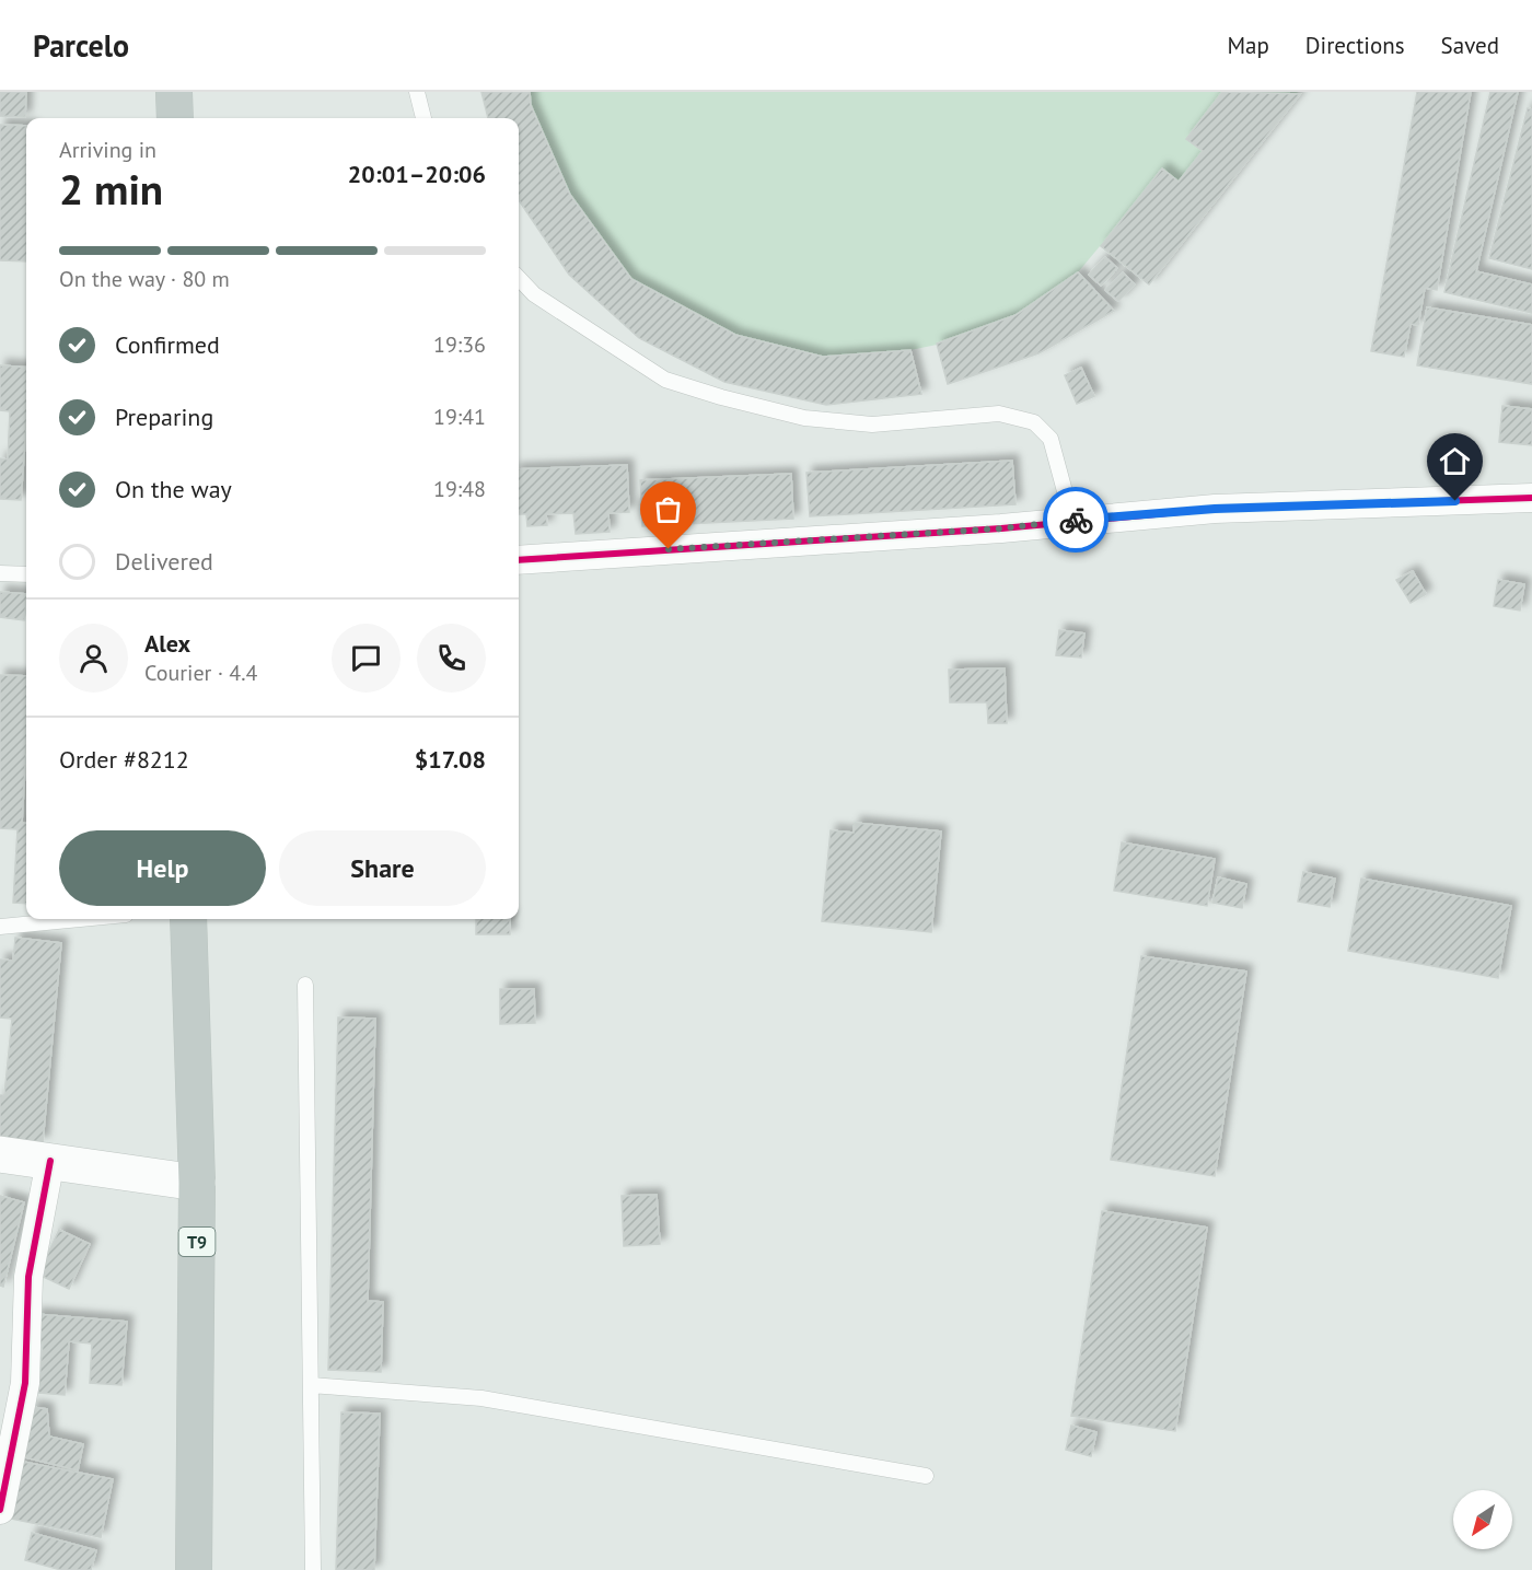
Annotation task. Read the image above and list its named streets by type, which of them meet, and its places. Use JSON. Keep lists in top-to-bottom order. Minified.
{"streets":{"highway":["T9"]},"north":"bottom left","page":{"header":"Parcelo","nav":["Map","Directions","Saved"],"heading":["2 min","Arriving in","20:01–20:06"],"panel":["Alex","Courier · 4.4","Order #8212","$17.08"],"bar":"On the way · 80 m","list":[["Confirmed","19:36"],["Preparing","19:41"],["On the way","19:48"],"Delivered"],"buttons":["Help","Share"]}}
